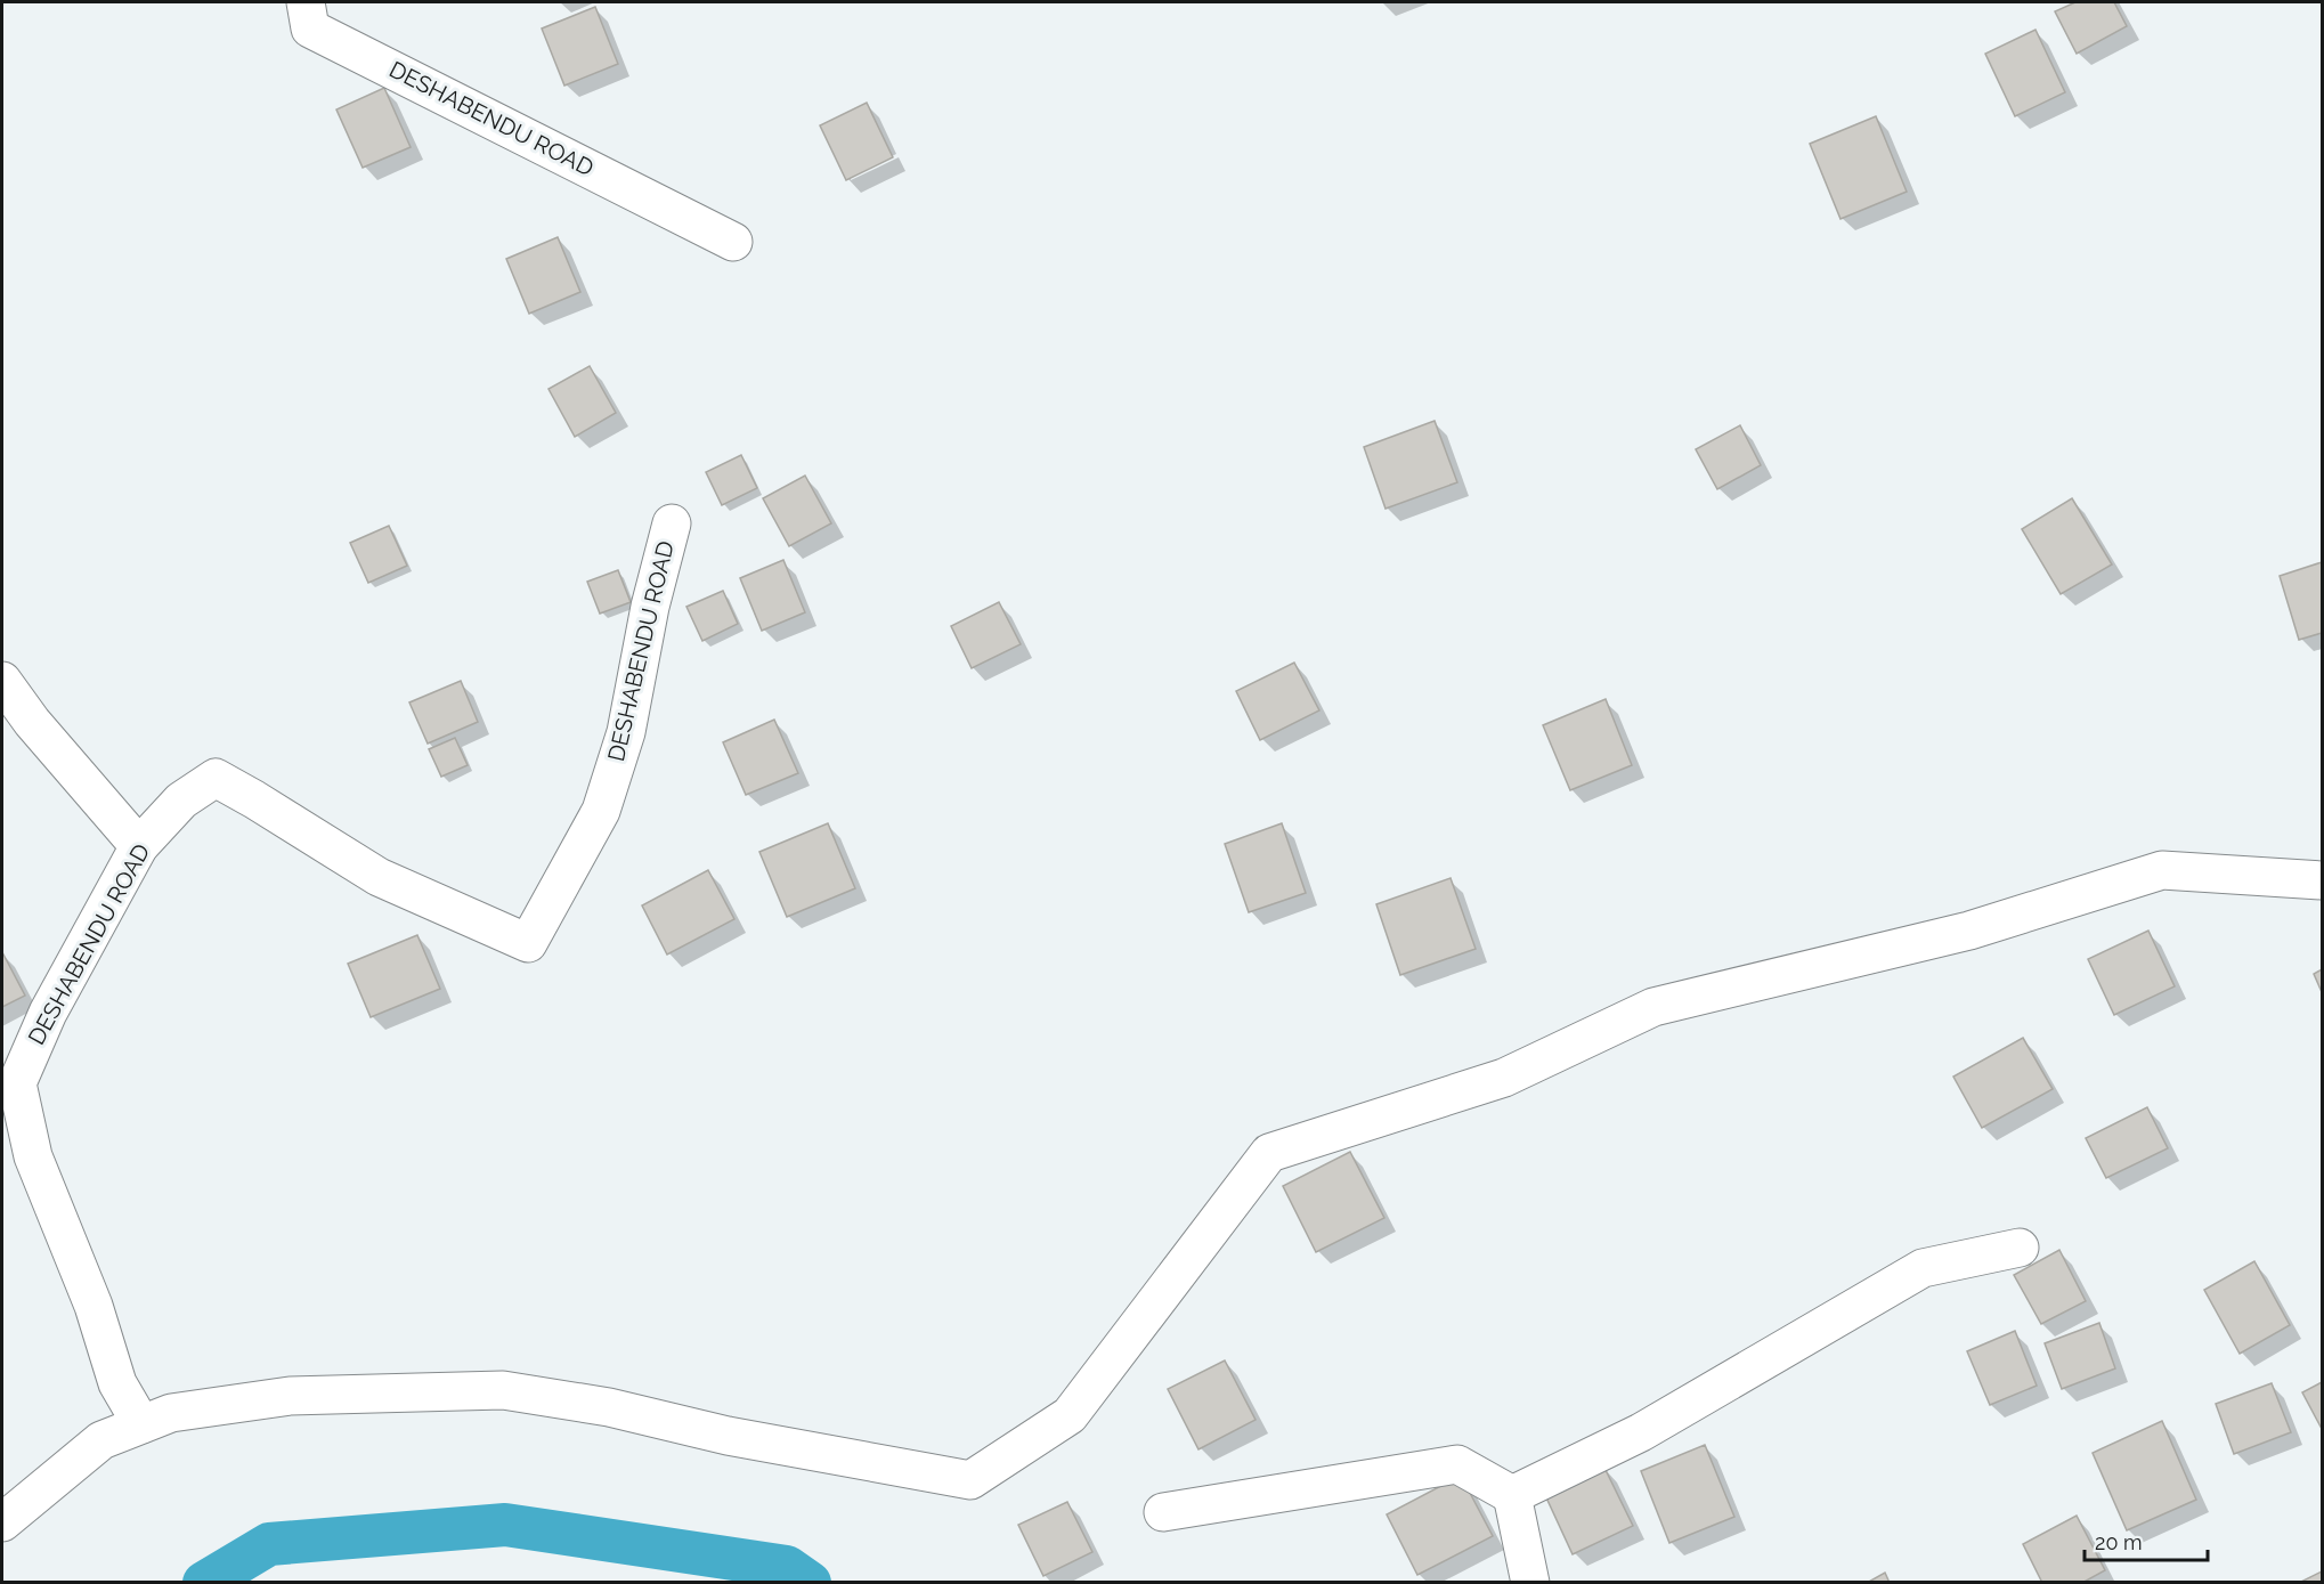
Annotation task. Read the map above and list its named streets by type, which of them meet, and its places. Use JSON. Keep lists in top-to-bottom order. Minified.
{"streets":{"street":["DESHABENDU ROAD"]},"scale_bar":"20 m"}
